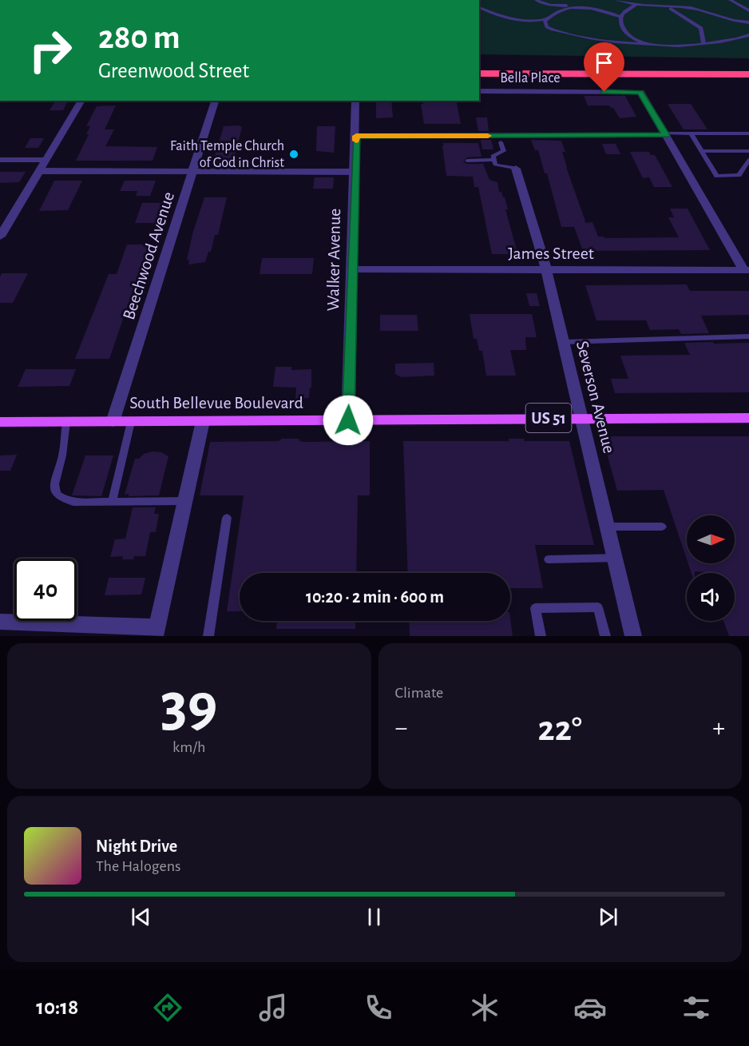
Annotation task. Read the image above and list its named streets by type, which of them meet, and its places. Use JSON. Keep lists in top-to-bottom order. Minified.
{"streets":{"main road":["South Bellevue Boulevard","US 51"],"street":["Bella Place","James Street","Beechwood Avenue","Walker Avenue","Severson Avenue"]},"crossings":[["James Street","Walker Avenue"],["James Street","Severson Avenue"],["Beechwood Avenue","South Bellevue Boulevard"],["Walker Avenue","South Bellevue Boulevard"],["Severson Avenue","South Bellevue Boulevard"]],"places":["Faith Temple Church of God in Christ"],"north":"right","page":{"turn":["280 m","Greenwood Street"],"limit":"40","trip":"10:20 · 2 min · 600 m","tile":[["39","km/h"],"Climate"],"heat":["−","22°","+"],"song":["Night Drive","The Halogens"],"tabs":"10:18"}}
